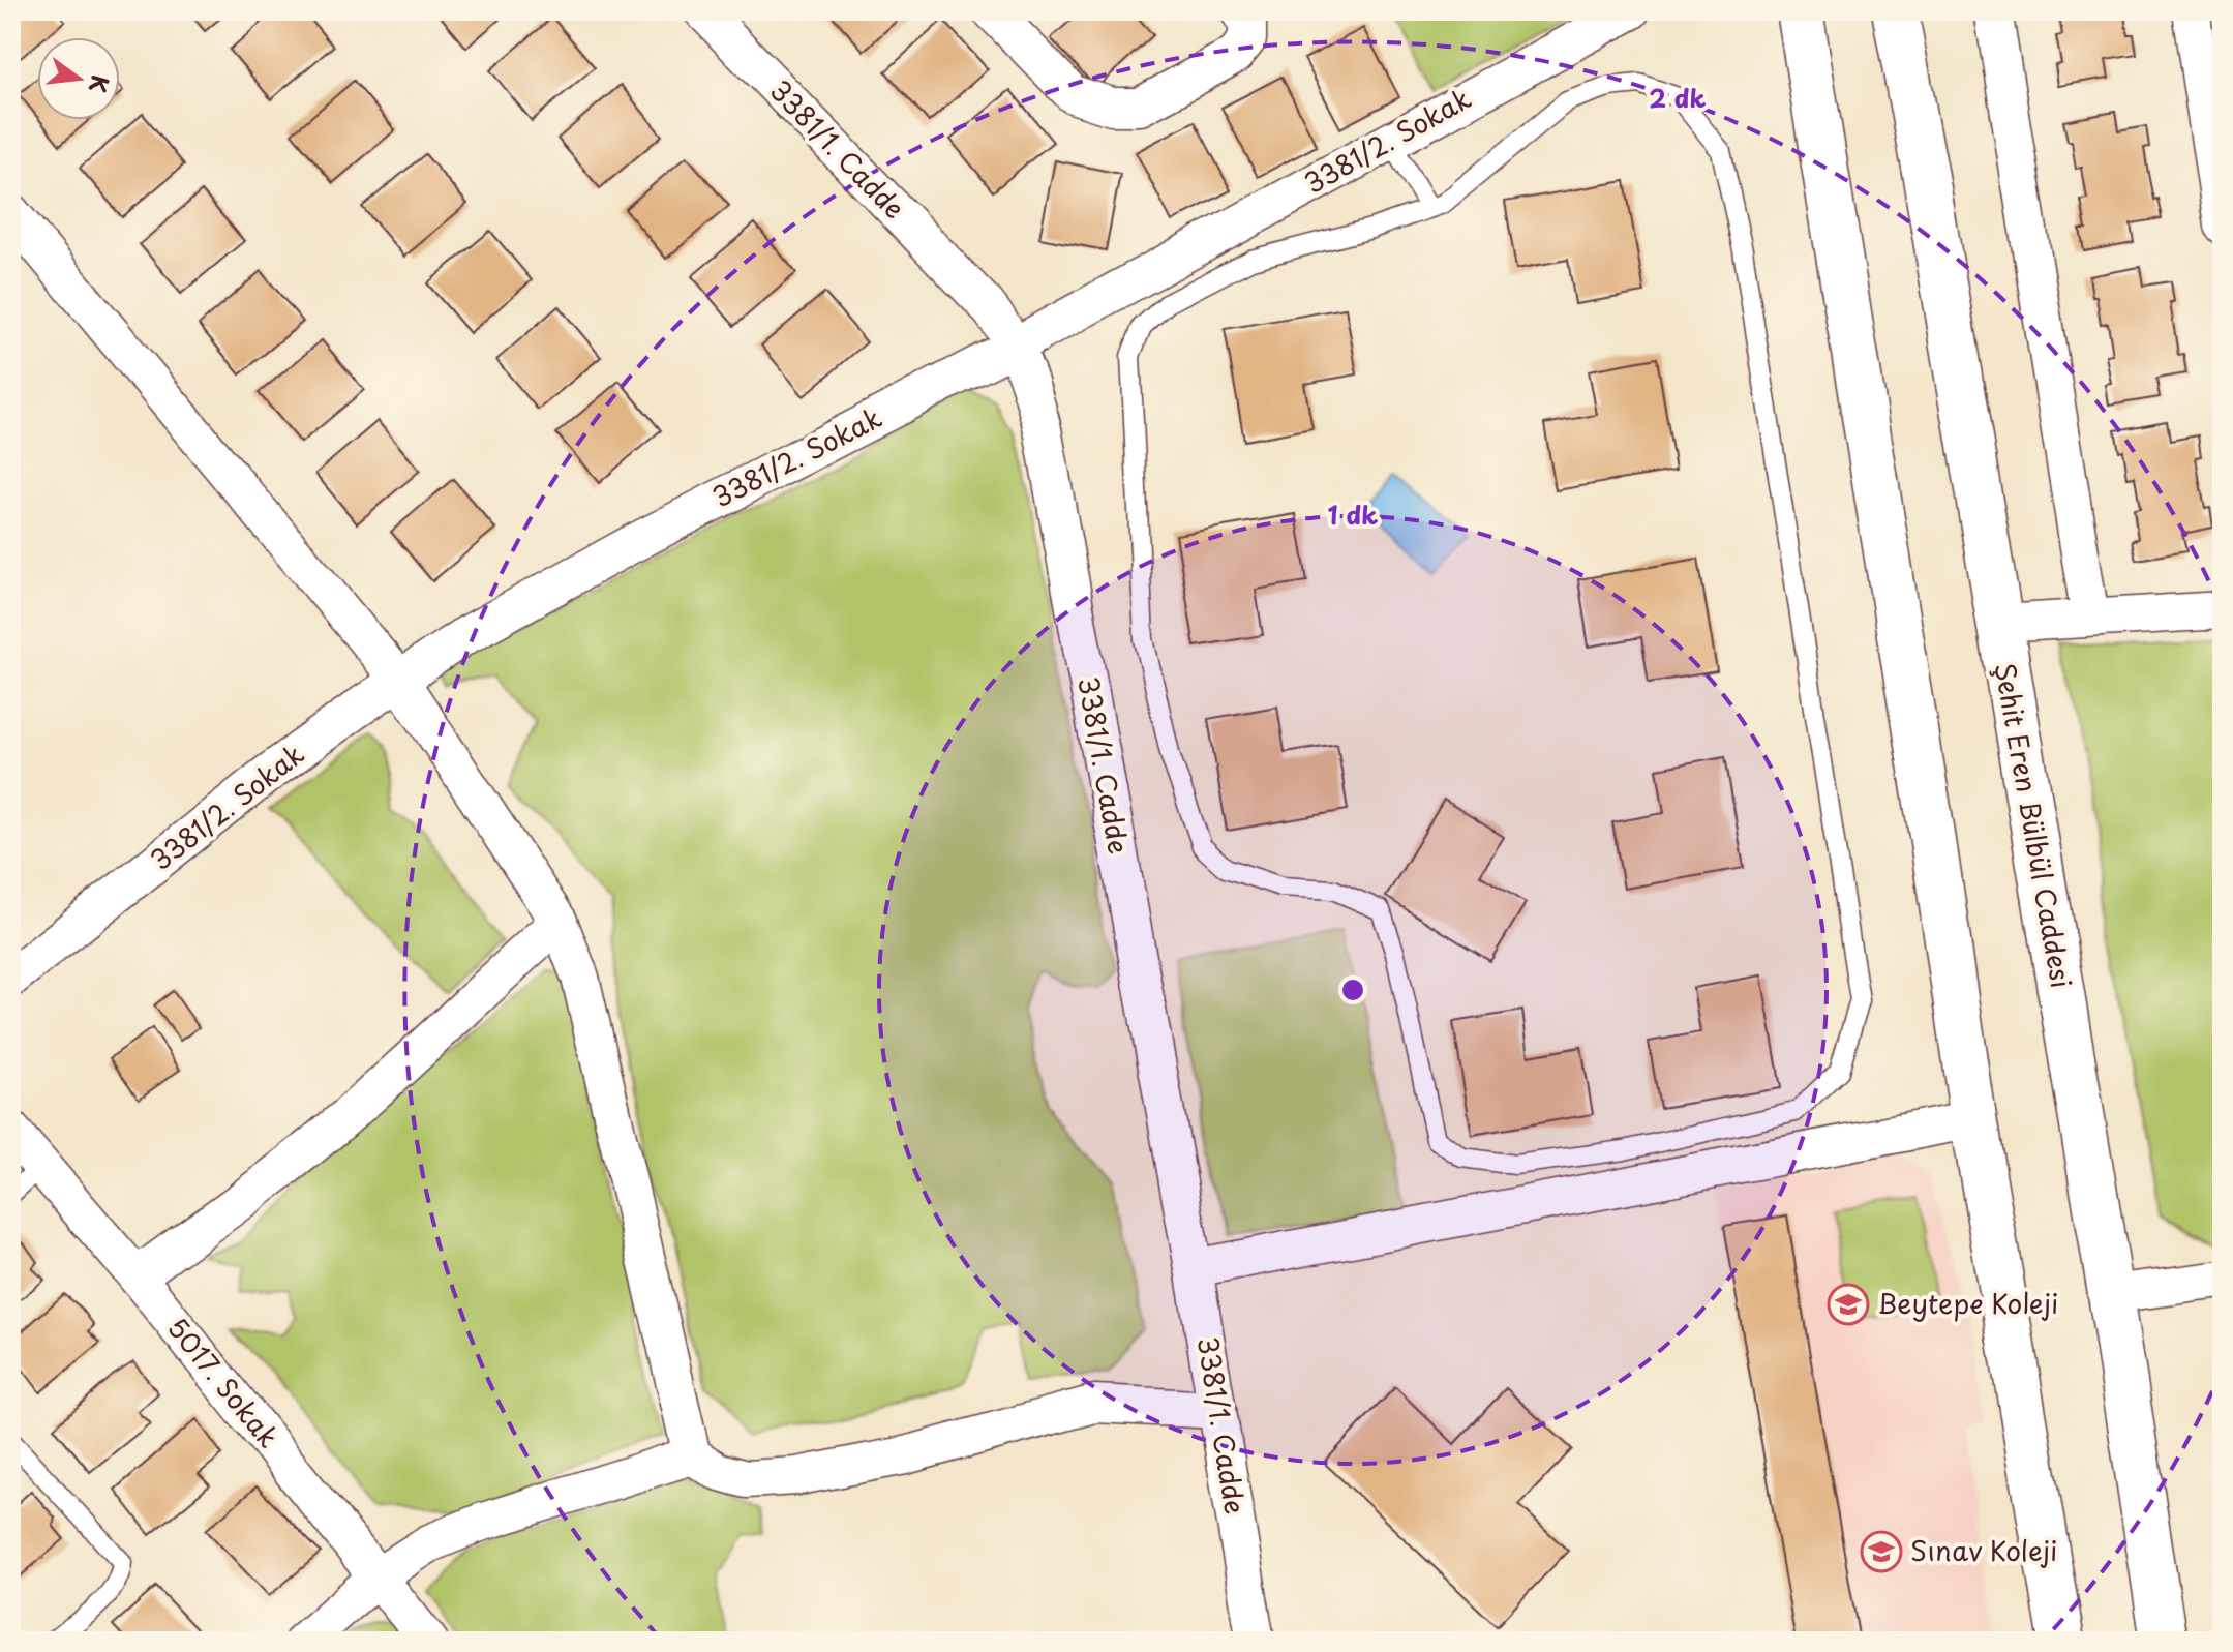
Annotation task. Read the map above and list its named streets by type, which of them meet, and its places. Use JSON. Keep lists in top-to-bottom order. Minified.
{"streets":{"main road":["Şehit Eren Bülbül Caddesi"],"street":["3381/2. Sokak","3381/1. Cadde","5017. Sokak"]},"crossings":[["3381/2. Sokak","3381/1. Cadde"]],"places":{"school or university":["Beytepe Koleji","Sınav Koleji"]},"north":"right","rings":["2 dk","1 dk"]}
